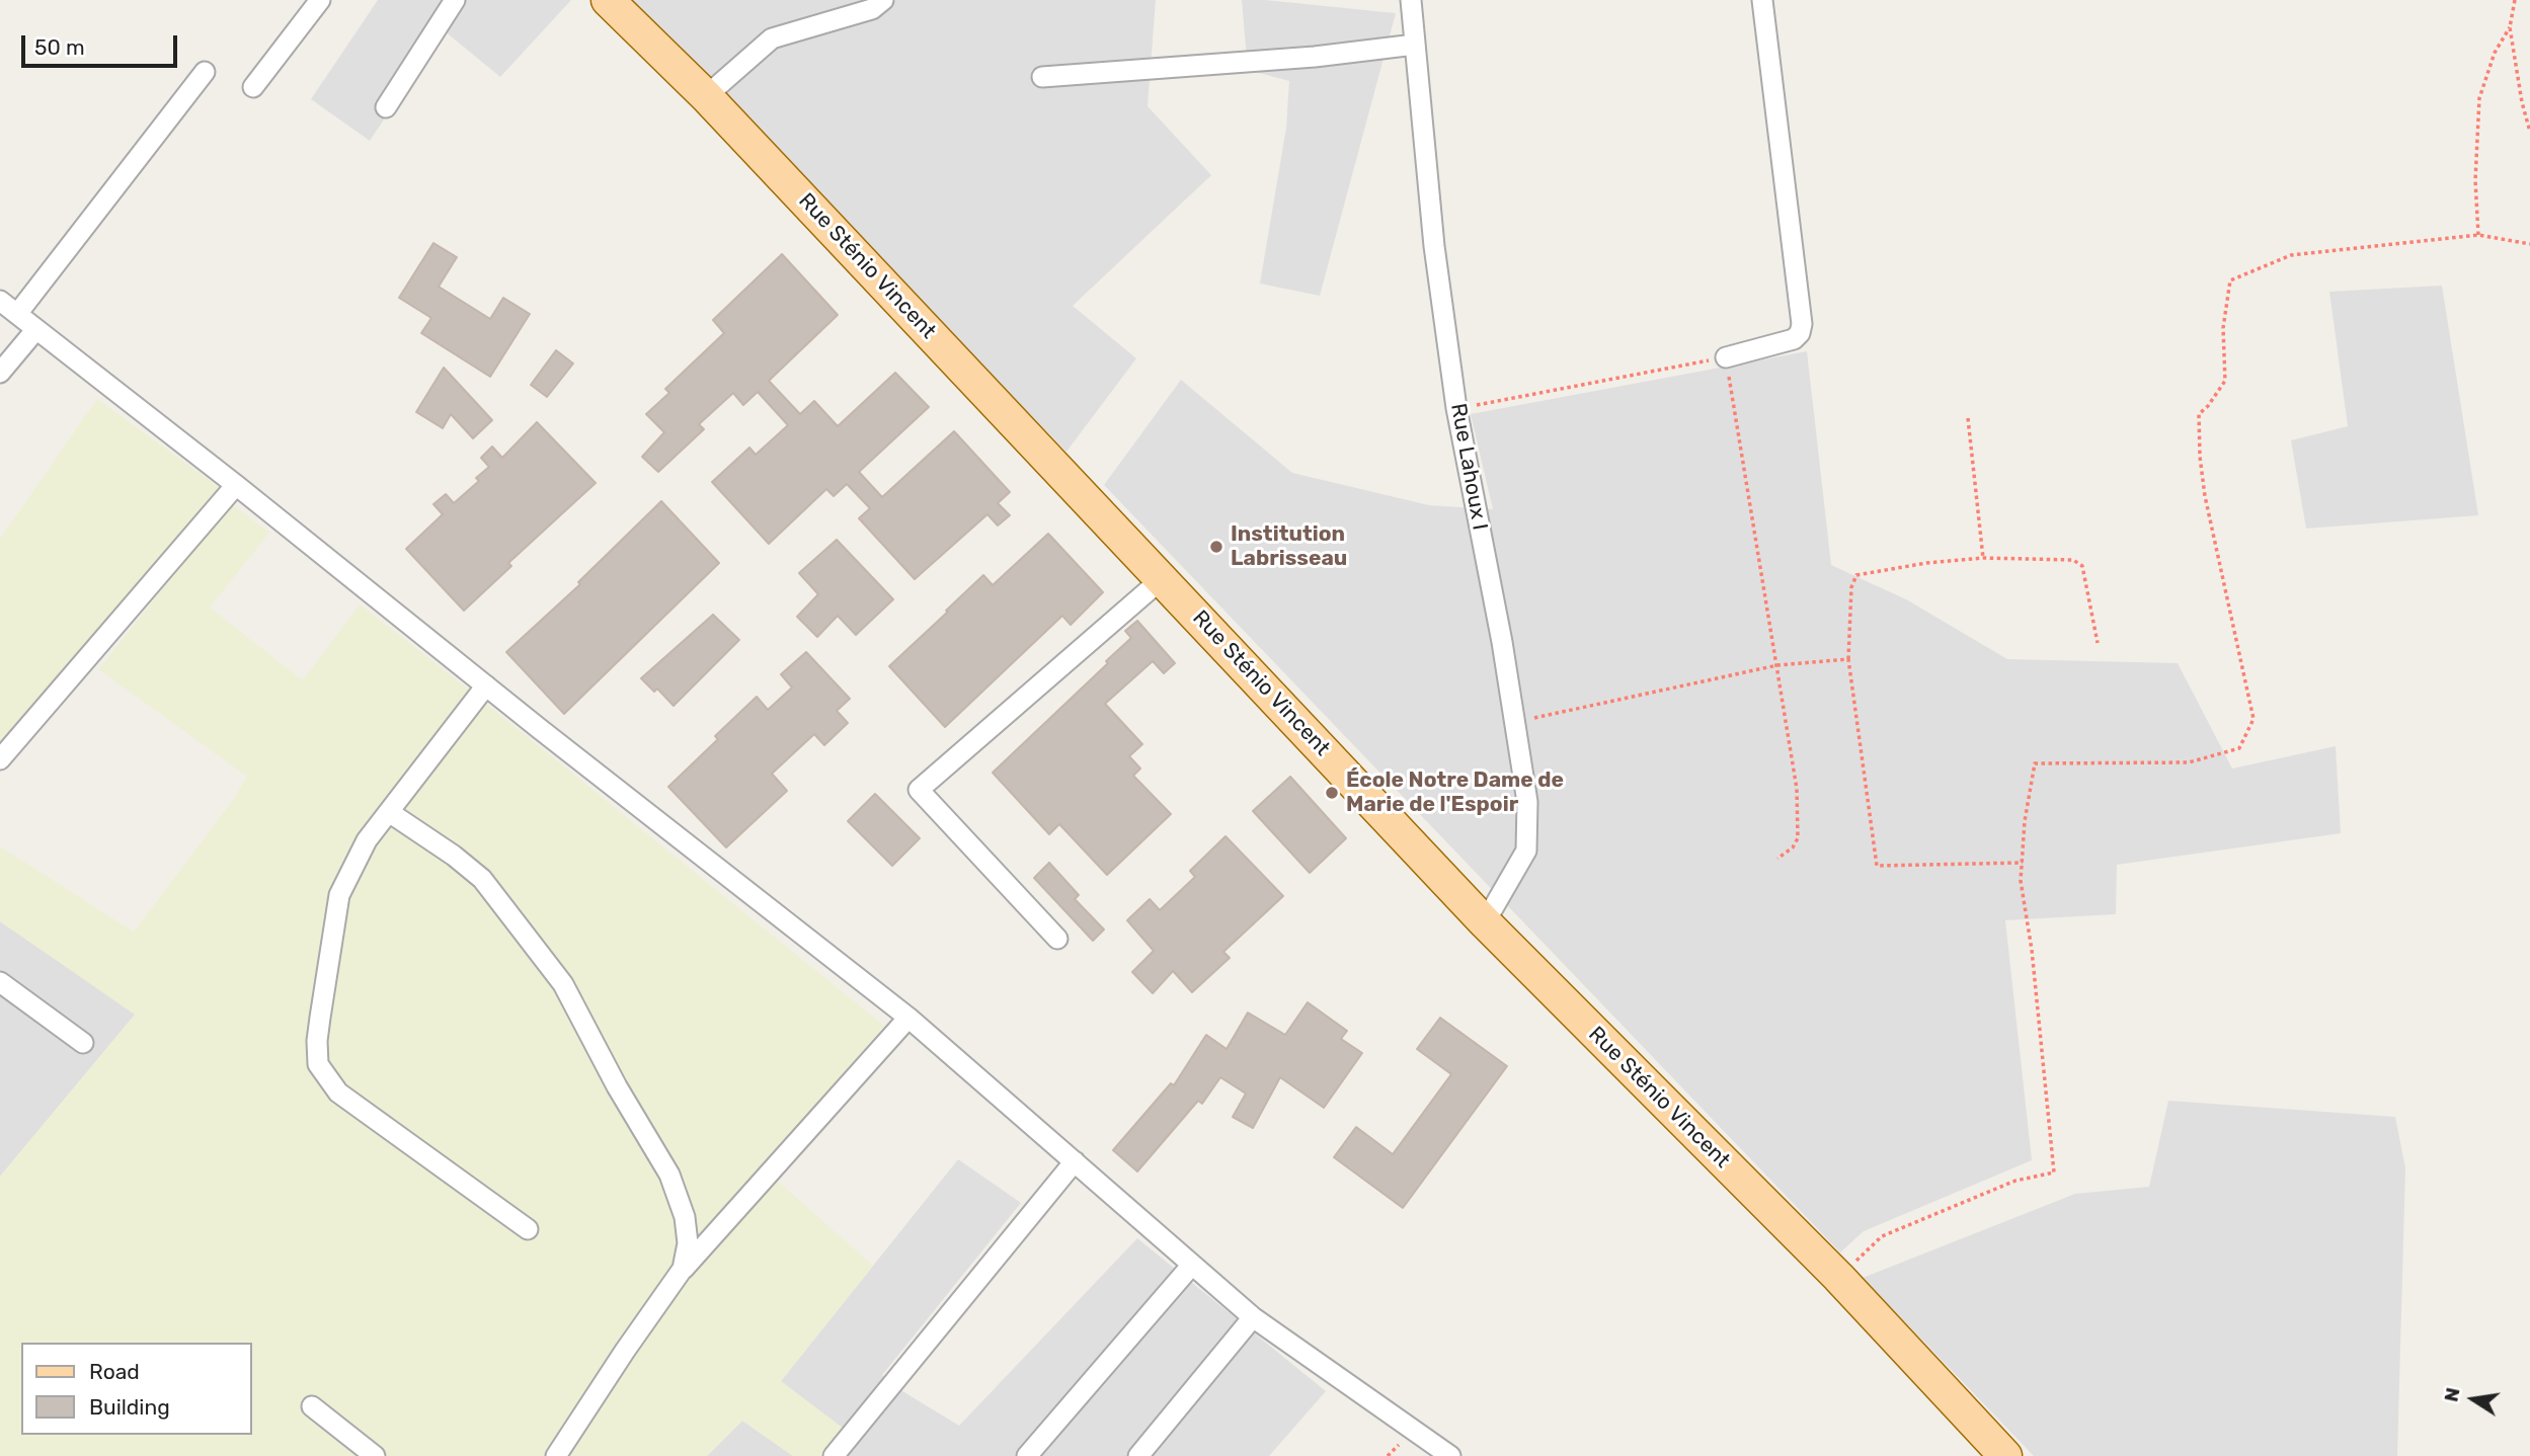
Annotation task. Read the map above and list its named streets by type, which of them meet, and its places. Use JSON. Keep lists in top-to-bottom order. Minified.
{"streets":{"main road":["Rue Sténio Vincent"],"street":["Rue Lahoux I"]},"crossings":[["Rue Sténio Vincent","Rue Lahoux I"]],"places":["Institution Labrisseau","École Notre Dame de Marie de l'Espoir"],"legend":["Road","Building"],"scale_bar":"50 m","north":"left"}
